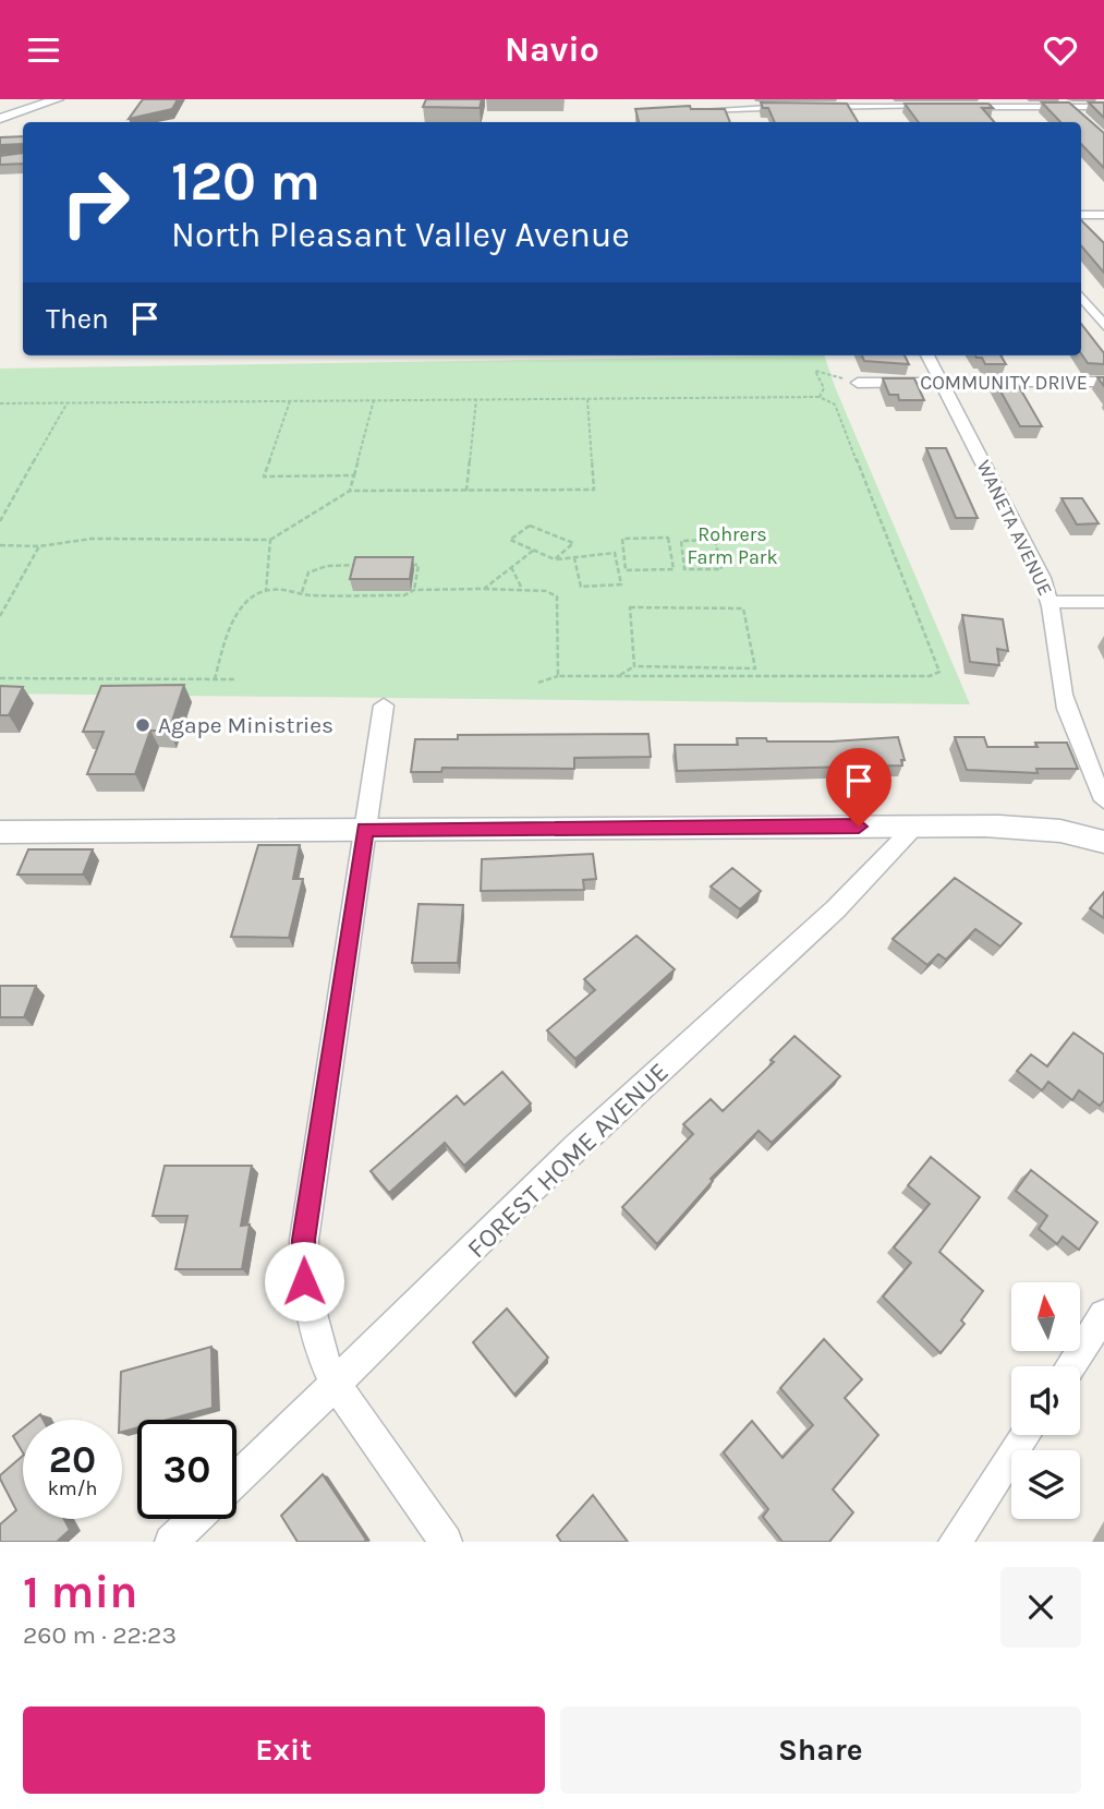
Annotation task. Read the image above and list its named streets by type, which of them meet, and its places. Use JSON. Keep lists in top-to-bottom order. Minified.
{"streets":{"street":["COMMUNITY DRIVE","WANETA AVENUE","FOREST HOME AVENUE"]},"crossings":[["COMMUNITY DRIVE","WANETA AVENUE"]],"parks":["Rohrers Farm Park"],"places":["Agape Ministries"],"north":"top","page":{"header":"Navio","turn":["120 m","North Pleasant Valley Avenue"],"then":"Then","speed":"20 km/h","limit":"30","heading":["1 min","260 m · 22:23"],"buttons":["Exit","Share"]}}
